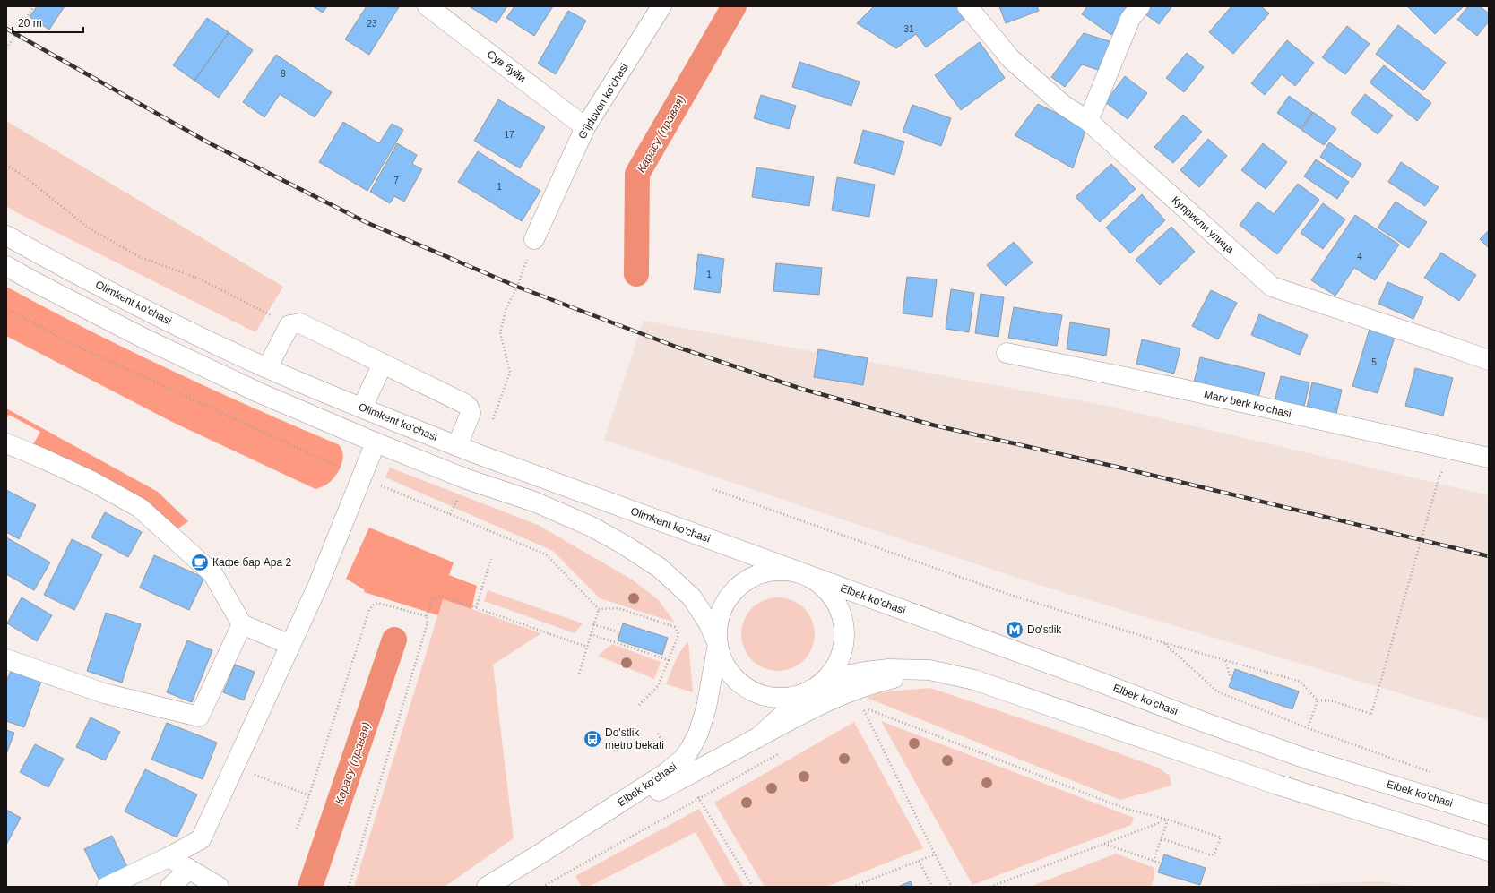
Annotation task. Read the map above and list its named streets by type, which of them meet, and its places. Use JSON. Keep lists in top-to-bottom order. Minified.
{"streets":{"main road":["Сув буйи","G'ijduvon ko'chasi","Куприкли улица","Olimkent ko'chasi","Marv berk ko'chasi","Elbek ko'chasi"]},"crossings":[["Сув буйи","G'ijduvon ko'chasi"],["Olimkent ko'chasi","Elbek ko'chasi"]],"water":["Карасу (правая)"],"places":{"cafe":["Кафе бар Ара 2"],"metro station":["Do'stlik"],"bus stop":["Do'stlik metro bekati"]},"house_numbers":["23","31","9","17","7","1","4","1","5"],"scale_bar":"20 m"}
